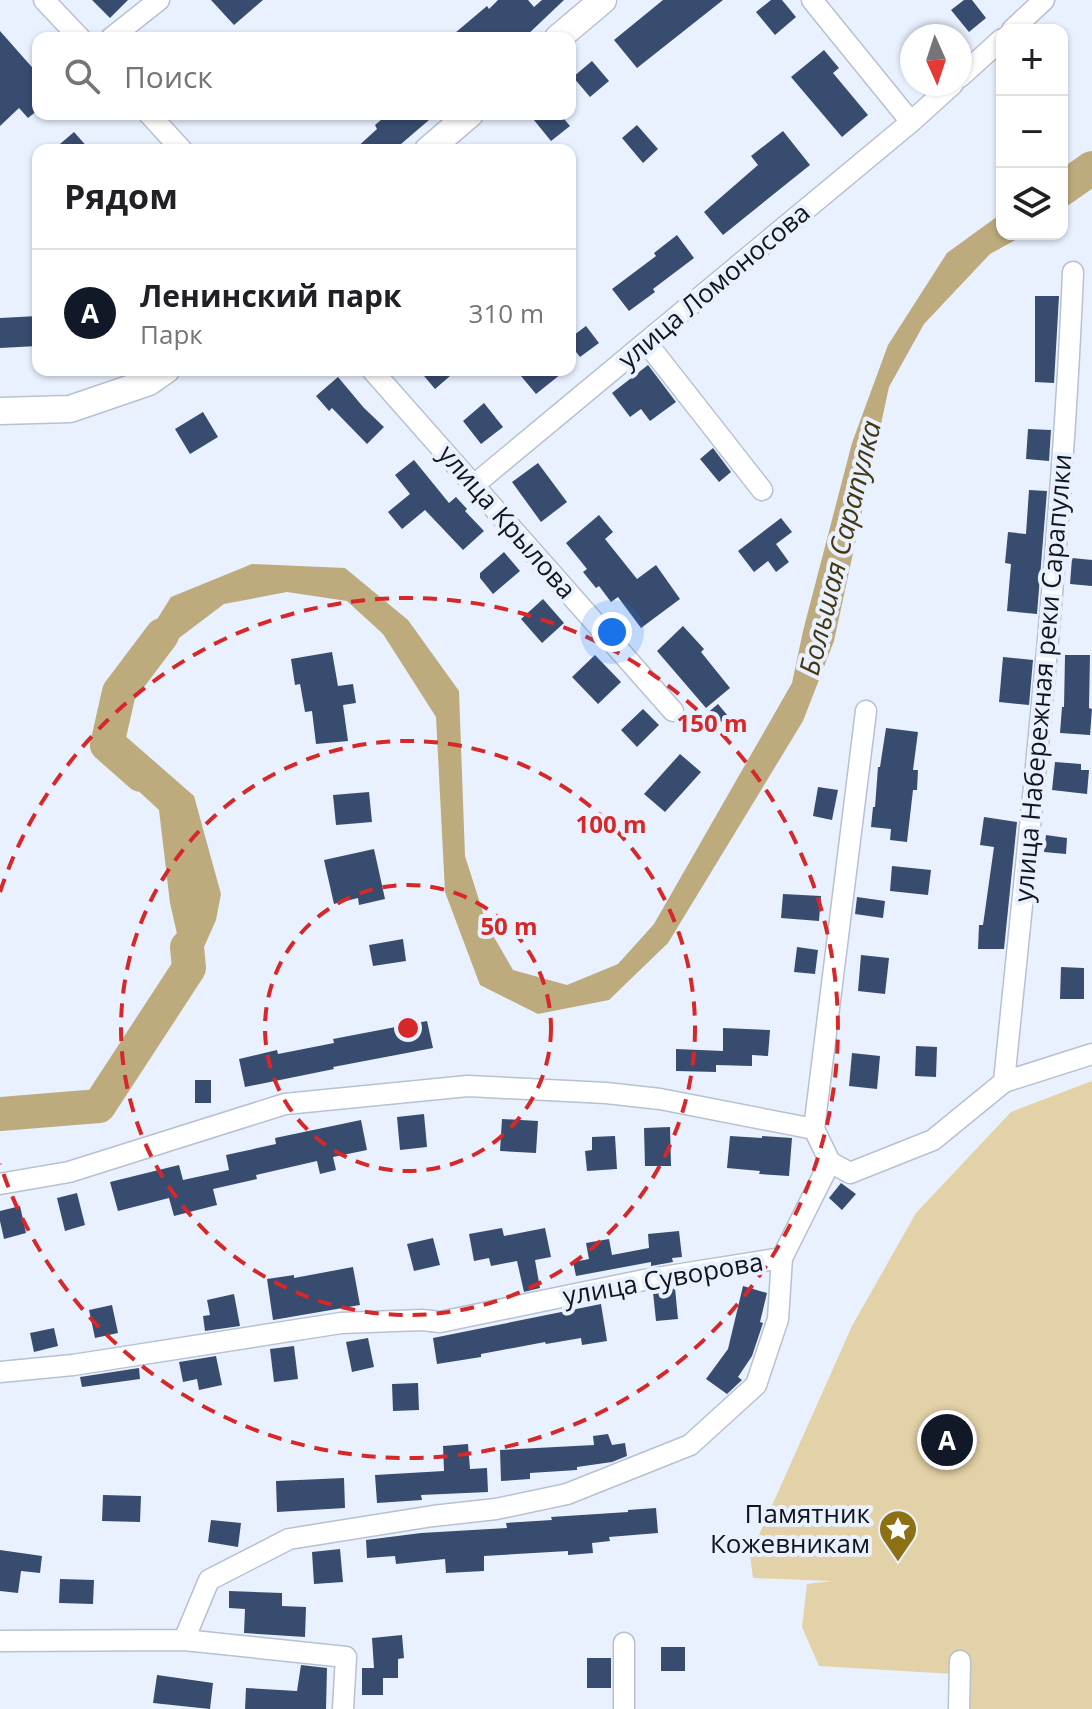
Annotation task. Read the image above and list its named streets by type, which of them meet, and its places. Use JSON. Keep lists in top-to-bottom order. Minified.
{"streets":{"street":["улица Ломоносова","улица Крылова","улица Набережная реки Сарапулки","улица Суворова"]},"crossings":[["улица Ломоносова","улица Крылова"]],"water":["Большая Сарапулка"],"places":{"place":["Памятник Кожевникам"]},"north":"bottom","page":{"map_buttons":["+","−"],"search":"Поиск","heading":"Рядом","list":[{"mark":"A","name":"Ленинский парк","note":"Парк","value":"310 m"}],"pins":"A"},"rings":["150 m","100 m","50 m"]}
